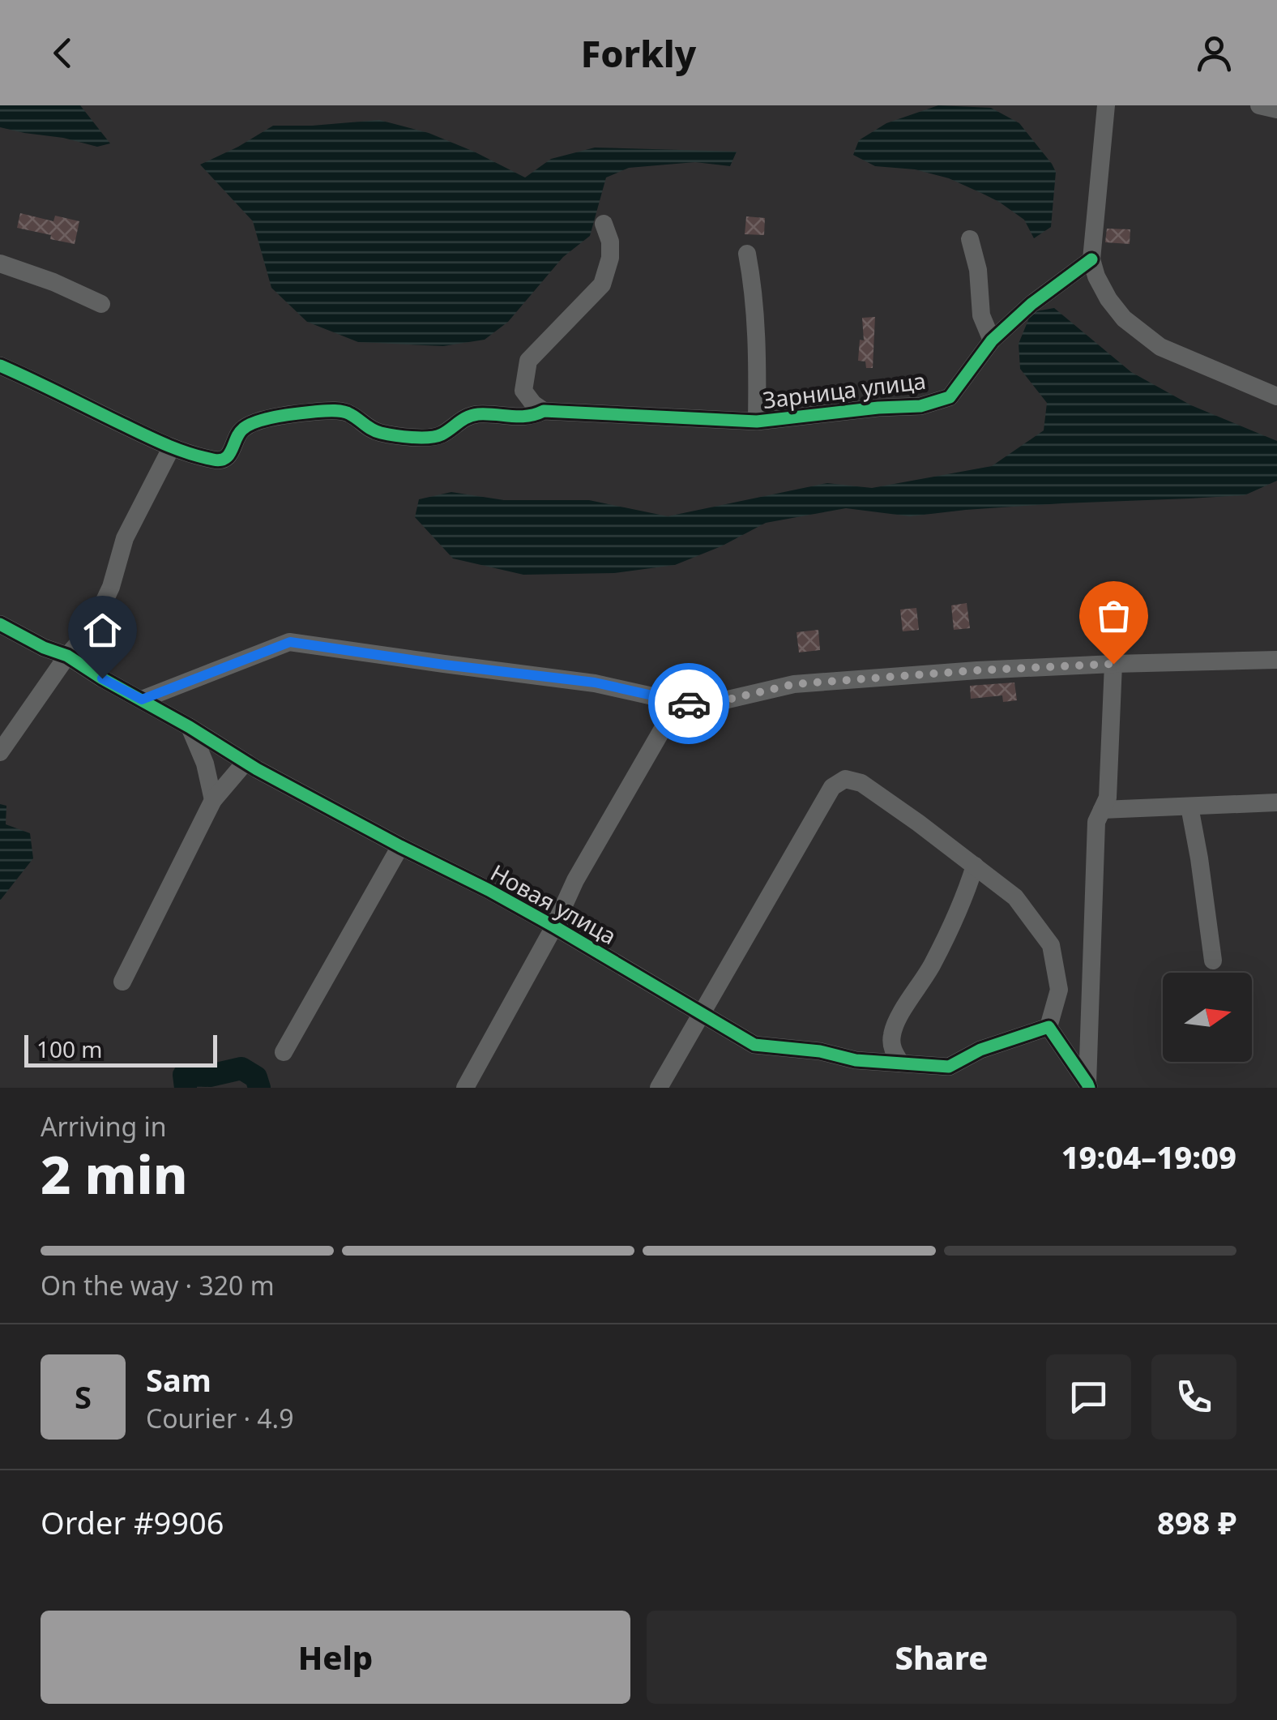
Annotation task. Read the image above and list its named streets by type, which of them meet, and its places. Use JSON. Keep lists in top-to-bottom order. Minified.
{"streets":{"street":["Зарница улица","Новая улица"]},"scale_bar":"100 m","north":"right","page":{"header":"Forkly","scale":"100 m","heading":["2 min","Arriving in","19:04–19:09"],"panel":["Sam","Courier · 4.9","Order #9906","898 ₽"],"bar":"On the way · 320 m","round":"S","buttons":["Help","Share"]}}
